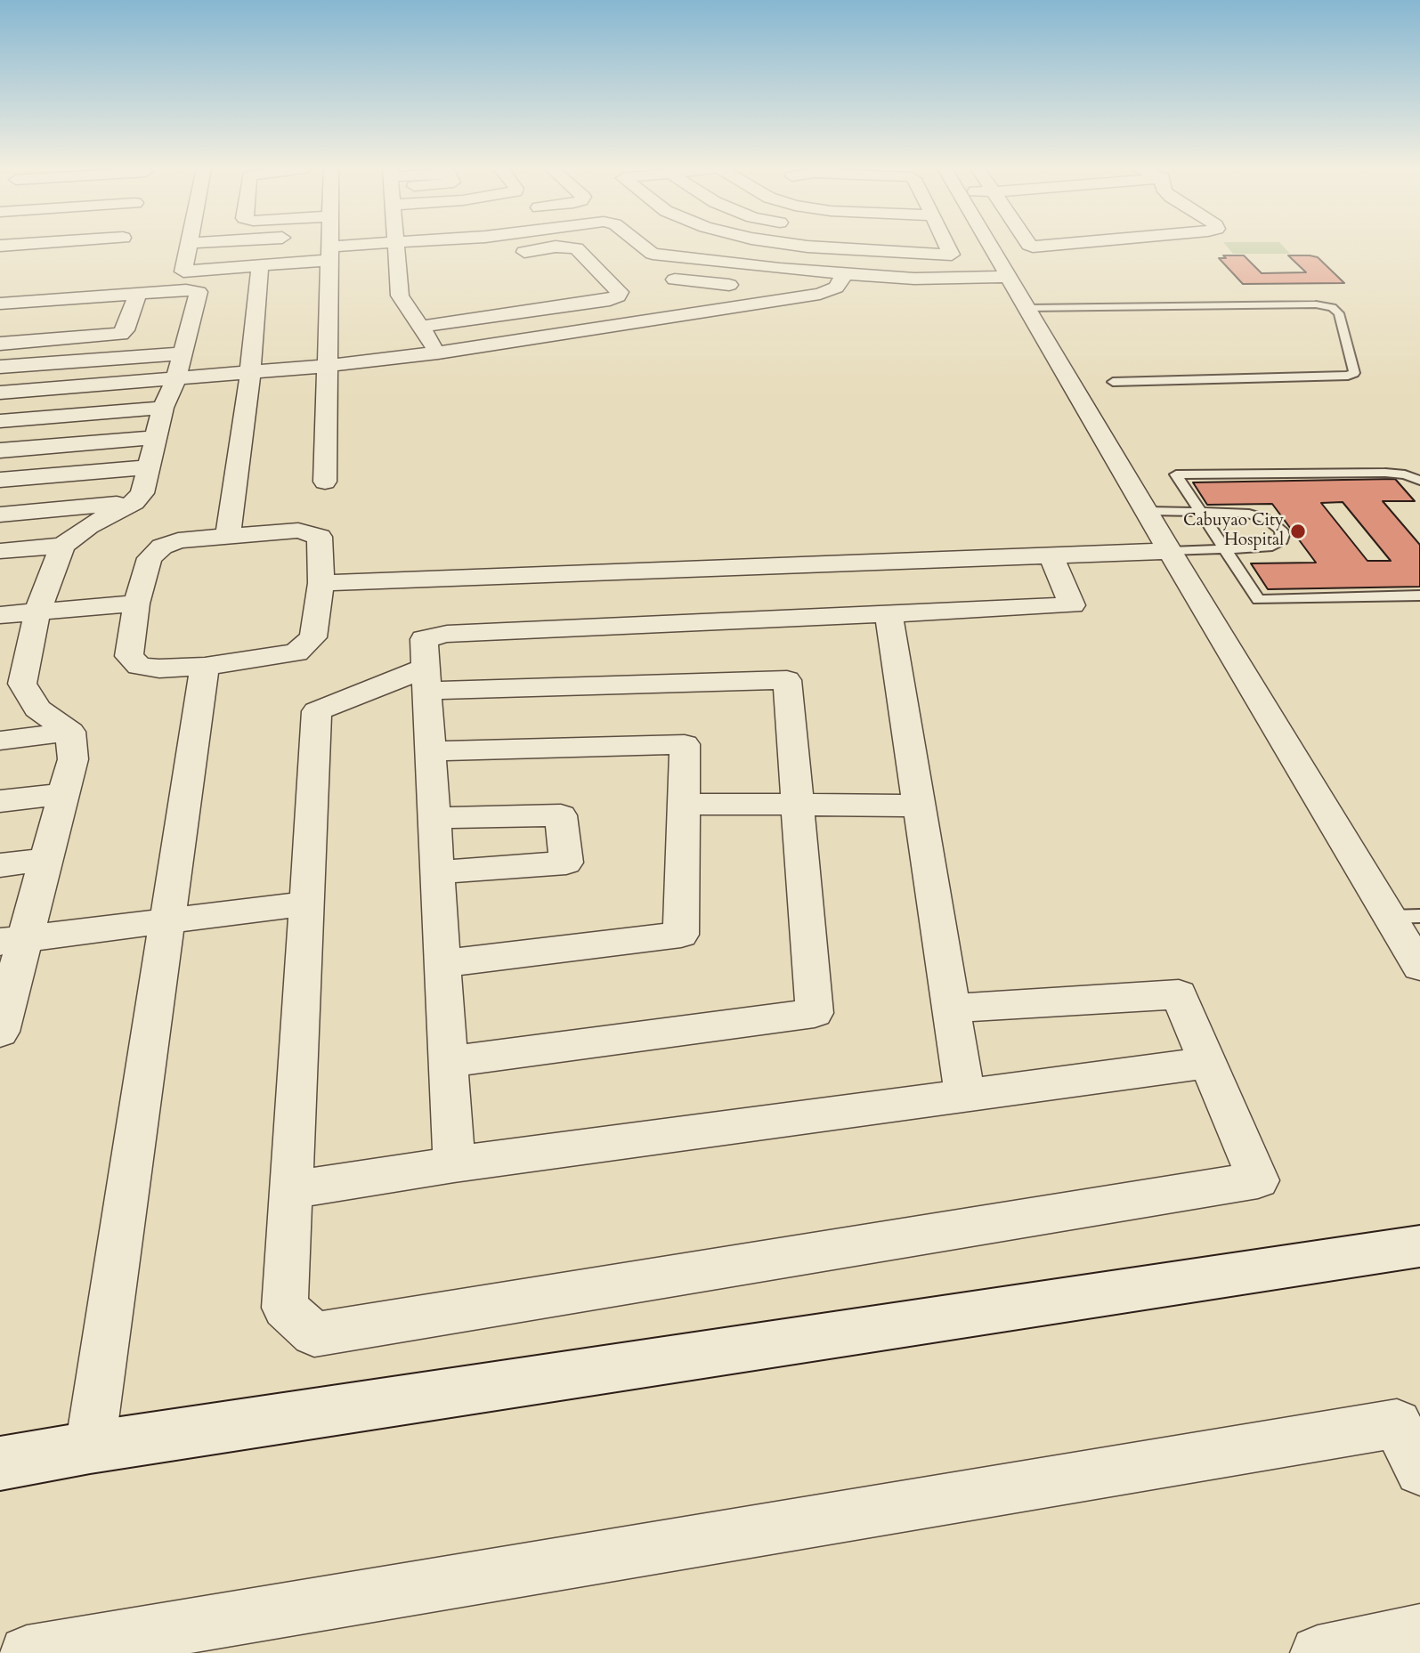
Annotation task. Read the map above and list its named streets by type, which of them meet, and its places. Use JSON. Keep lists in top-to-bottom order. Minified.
{"places":["Cabuyao City Hospital"]}
